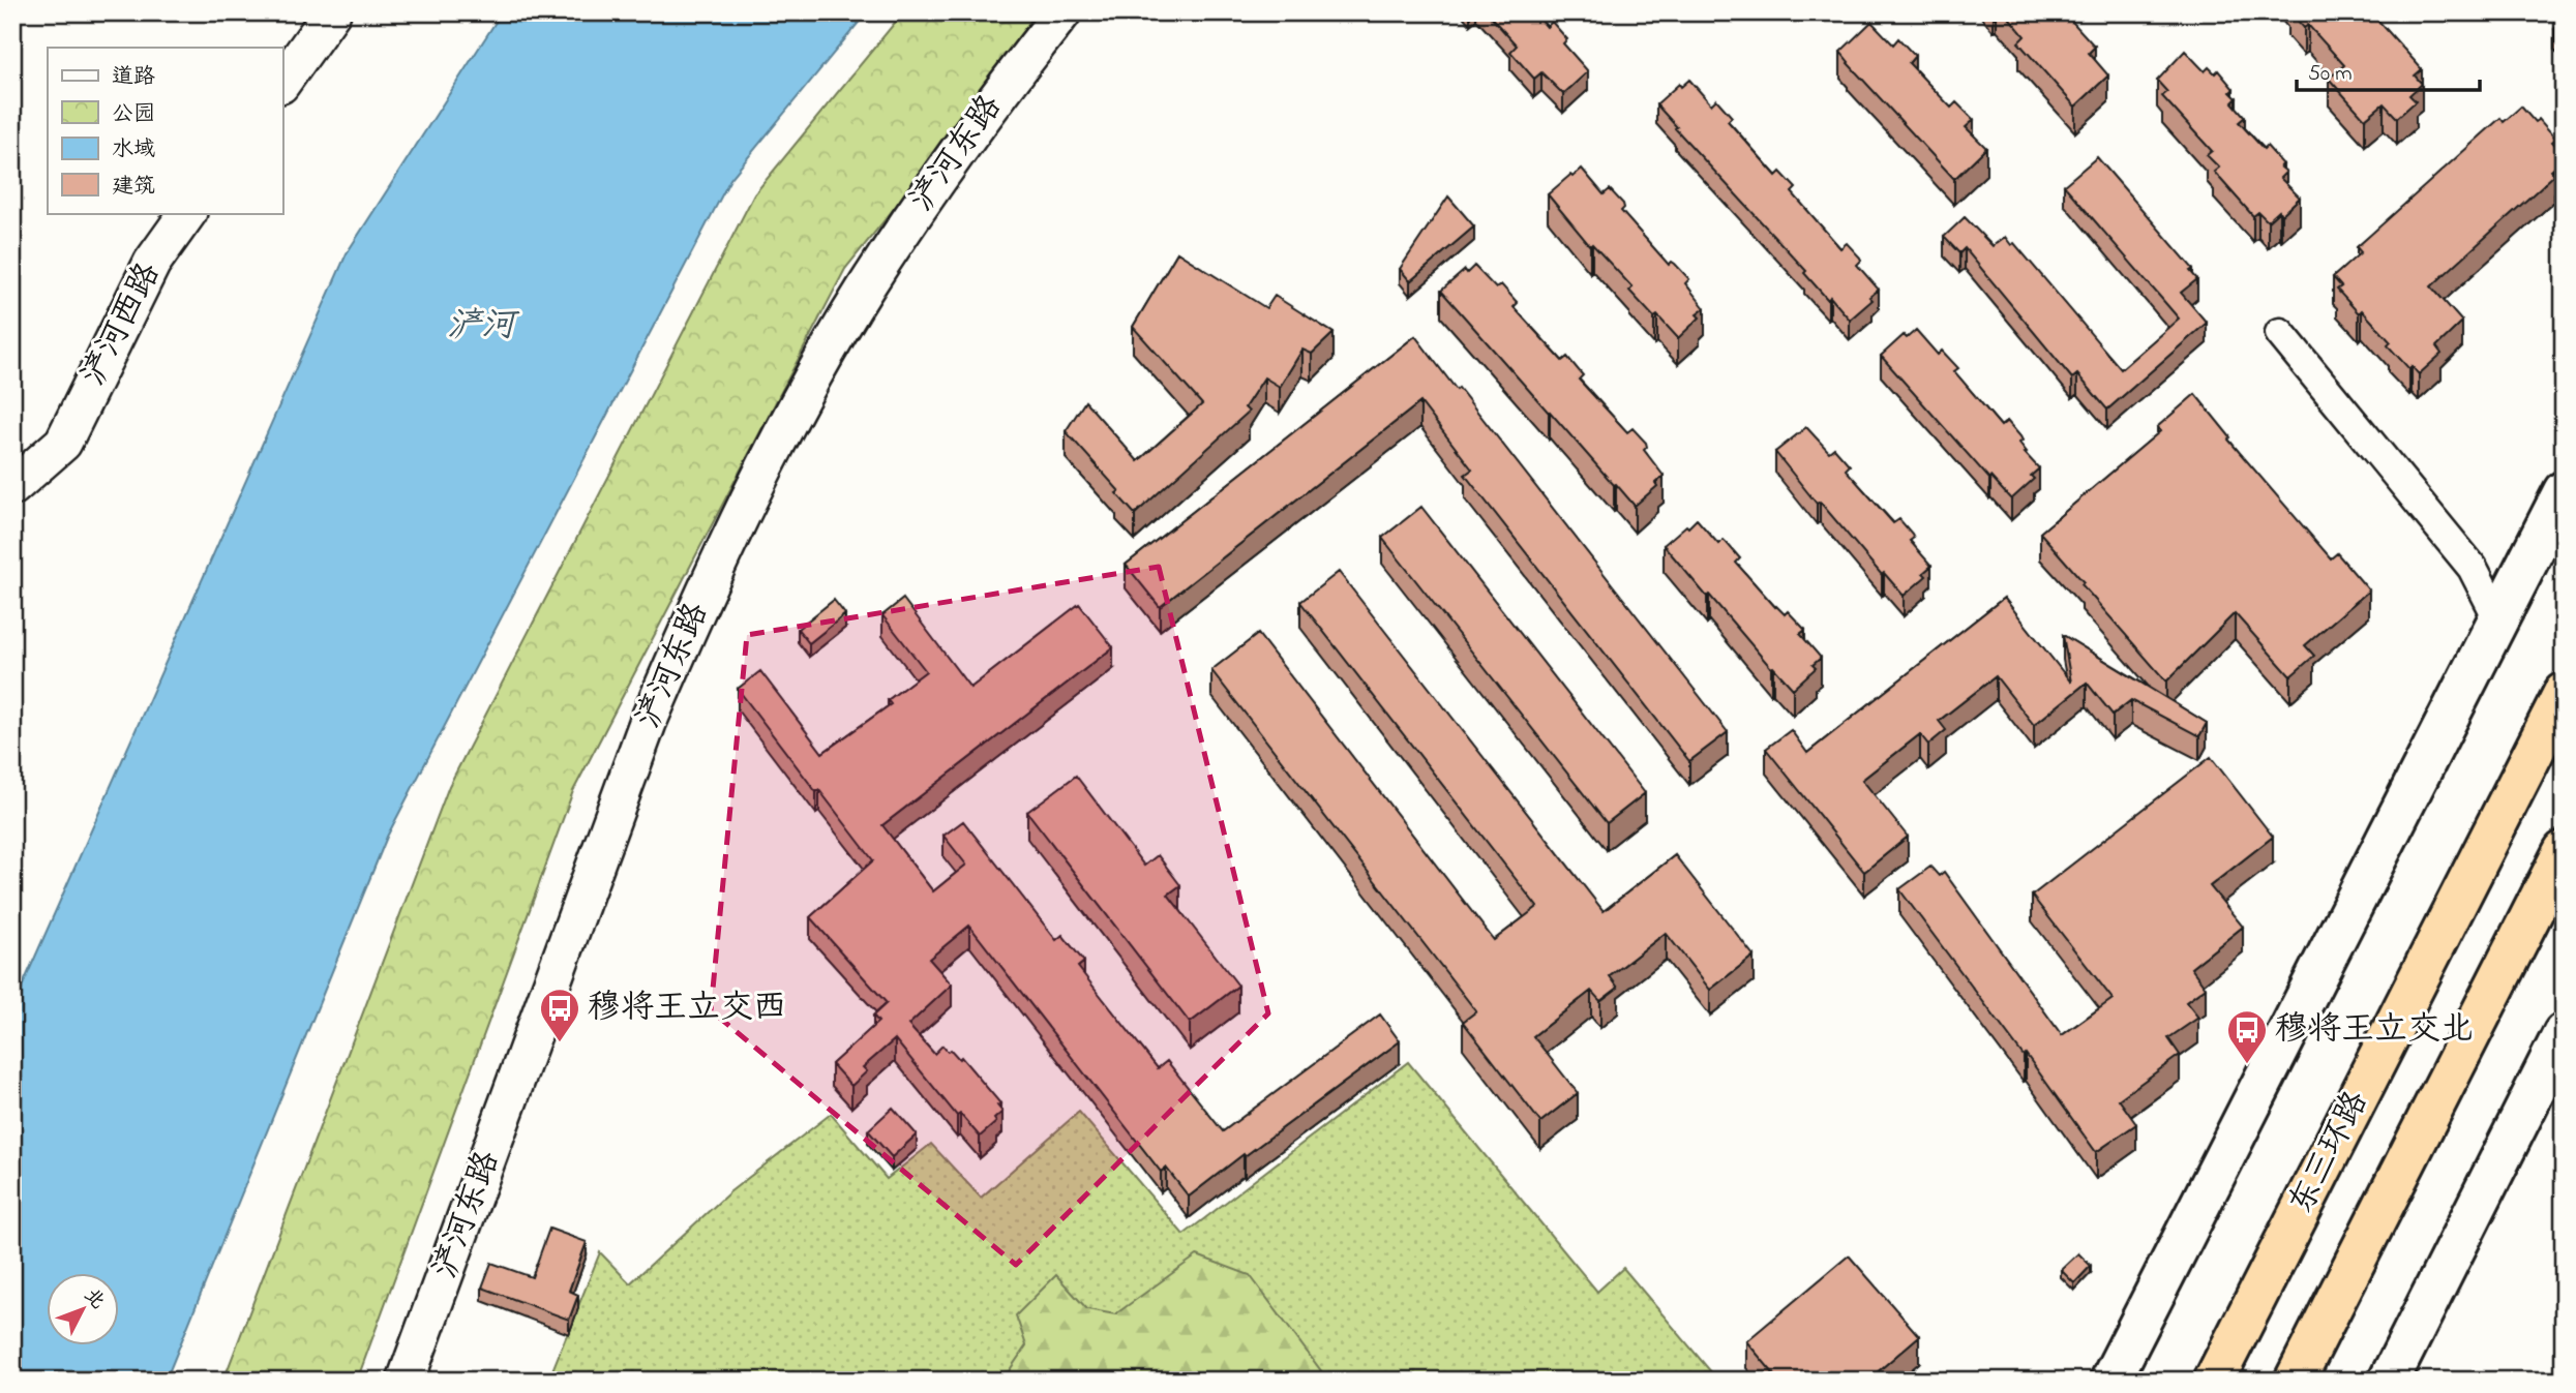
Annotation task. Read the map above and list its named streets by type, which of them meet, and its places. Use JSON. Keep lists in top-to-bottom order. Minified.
{"streets":{"highway":["东三环路"],"street":["浐河东路","浐河西路"]},"water":["浐河"],"places":{"bus stop":["穆将王立交西","穆将王立交北"]},"legend":["道路","公园","水域","建筑"],"scale_bar":"50 m","north":"top right"}
